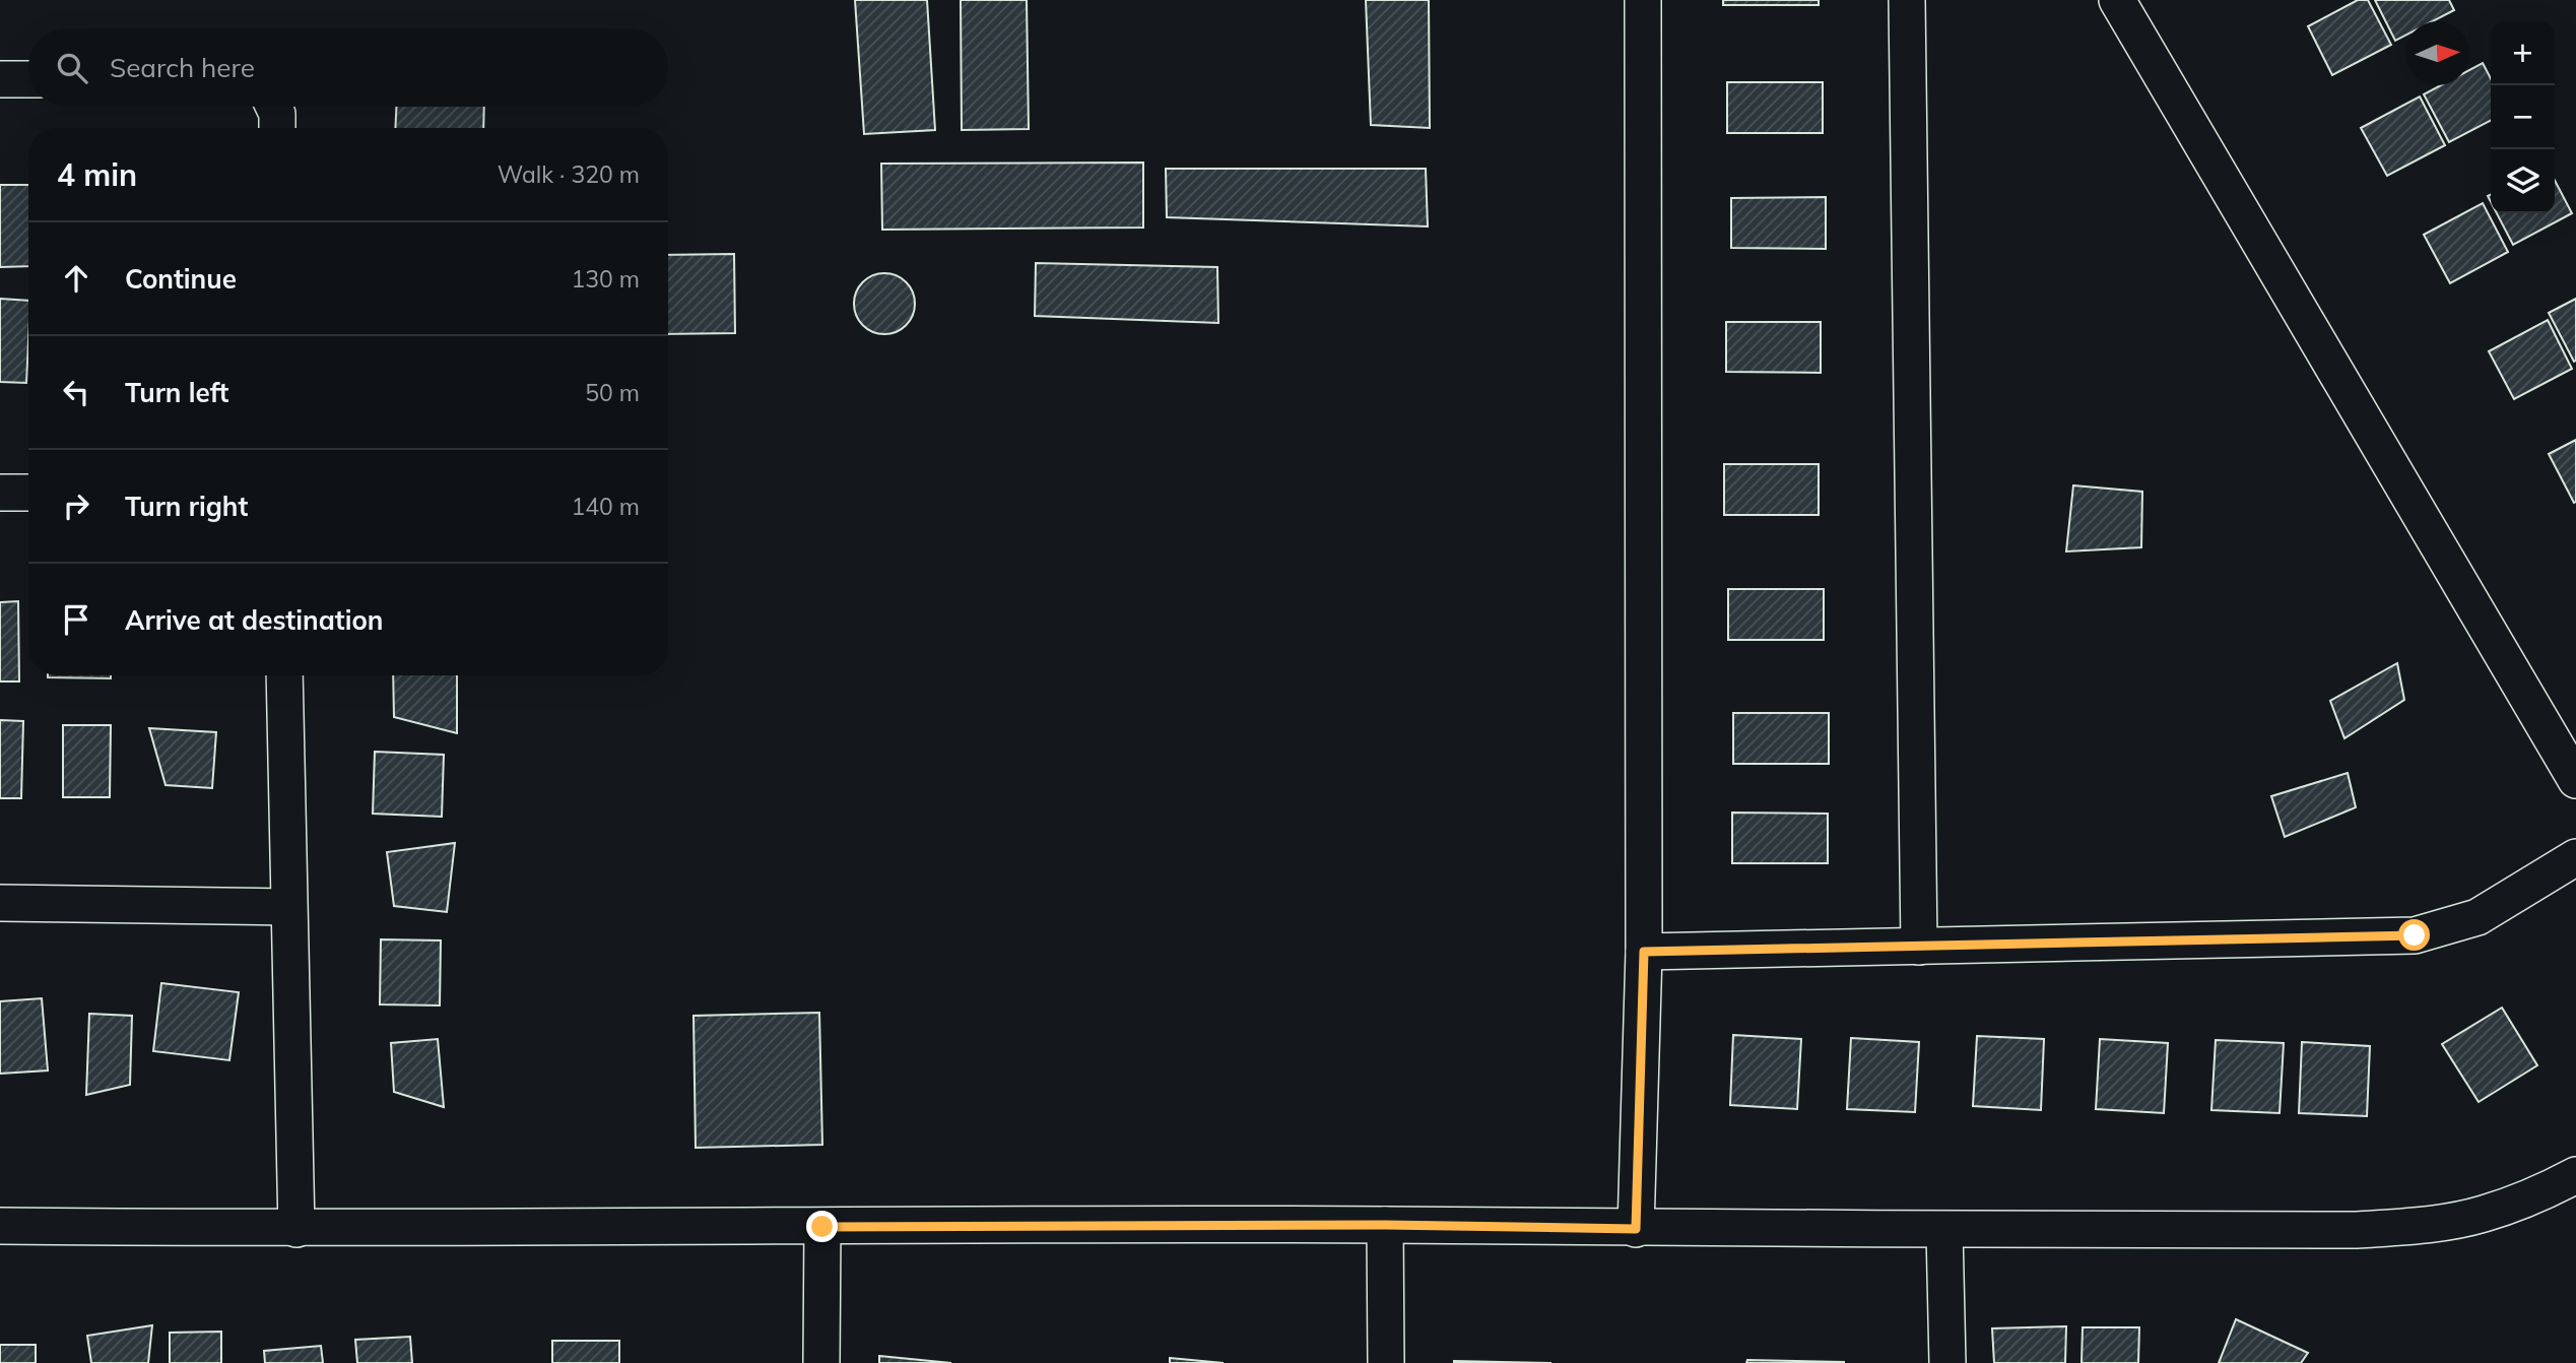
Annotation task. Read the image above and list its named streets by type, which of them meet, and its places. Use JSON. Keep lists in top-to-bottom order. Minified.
{"north":"right","page":{"map_buttons":["+","−"],"search":"Search here","heading":["4 min","Walk · 320 m"],"list":[["Continue","130 m"],["Turn left","50 m"],["Turn right","140 m"],"Arrive at destination"]}}
